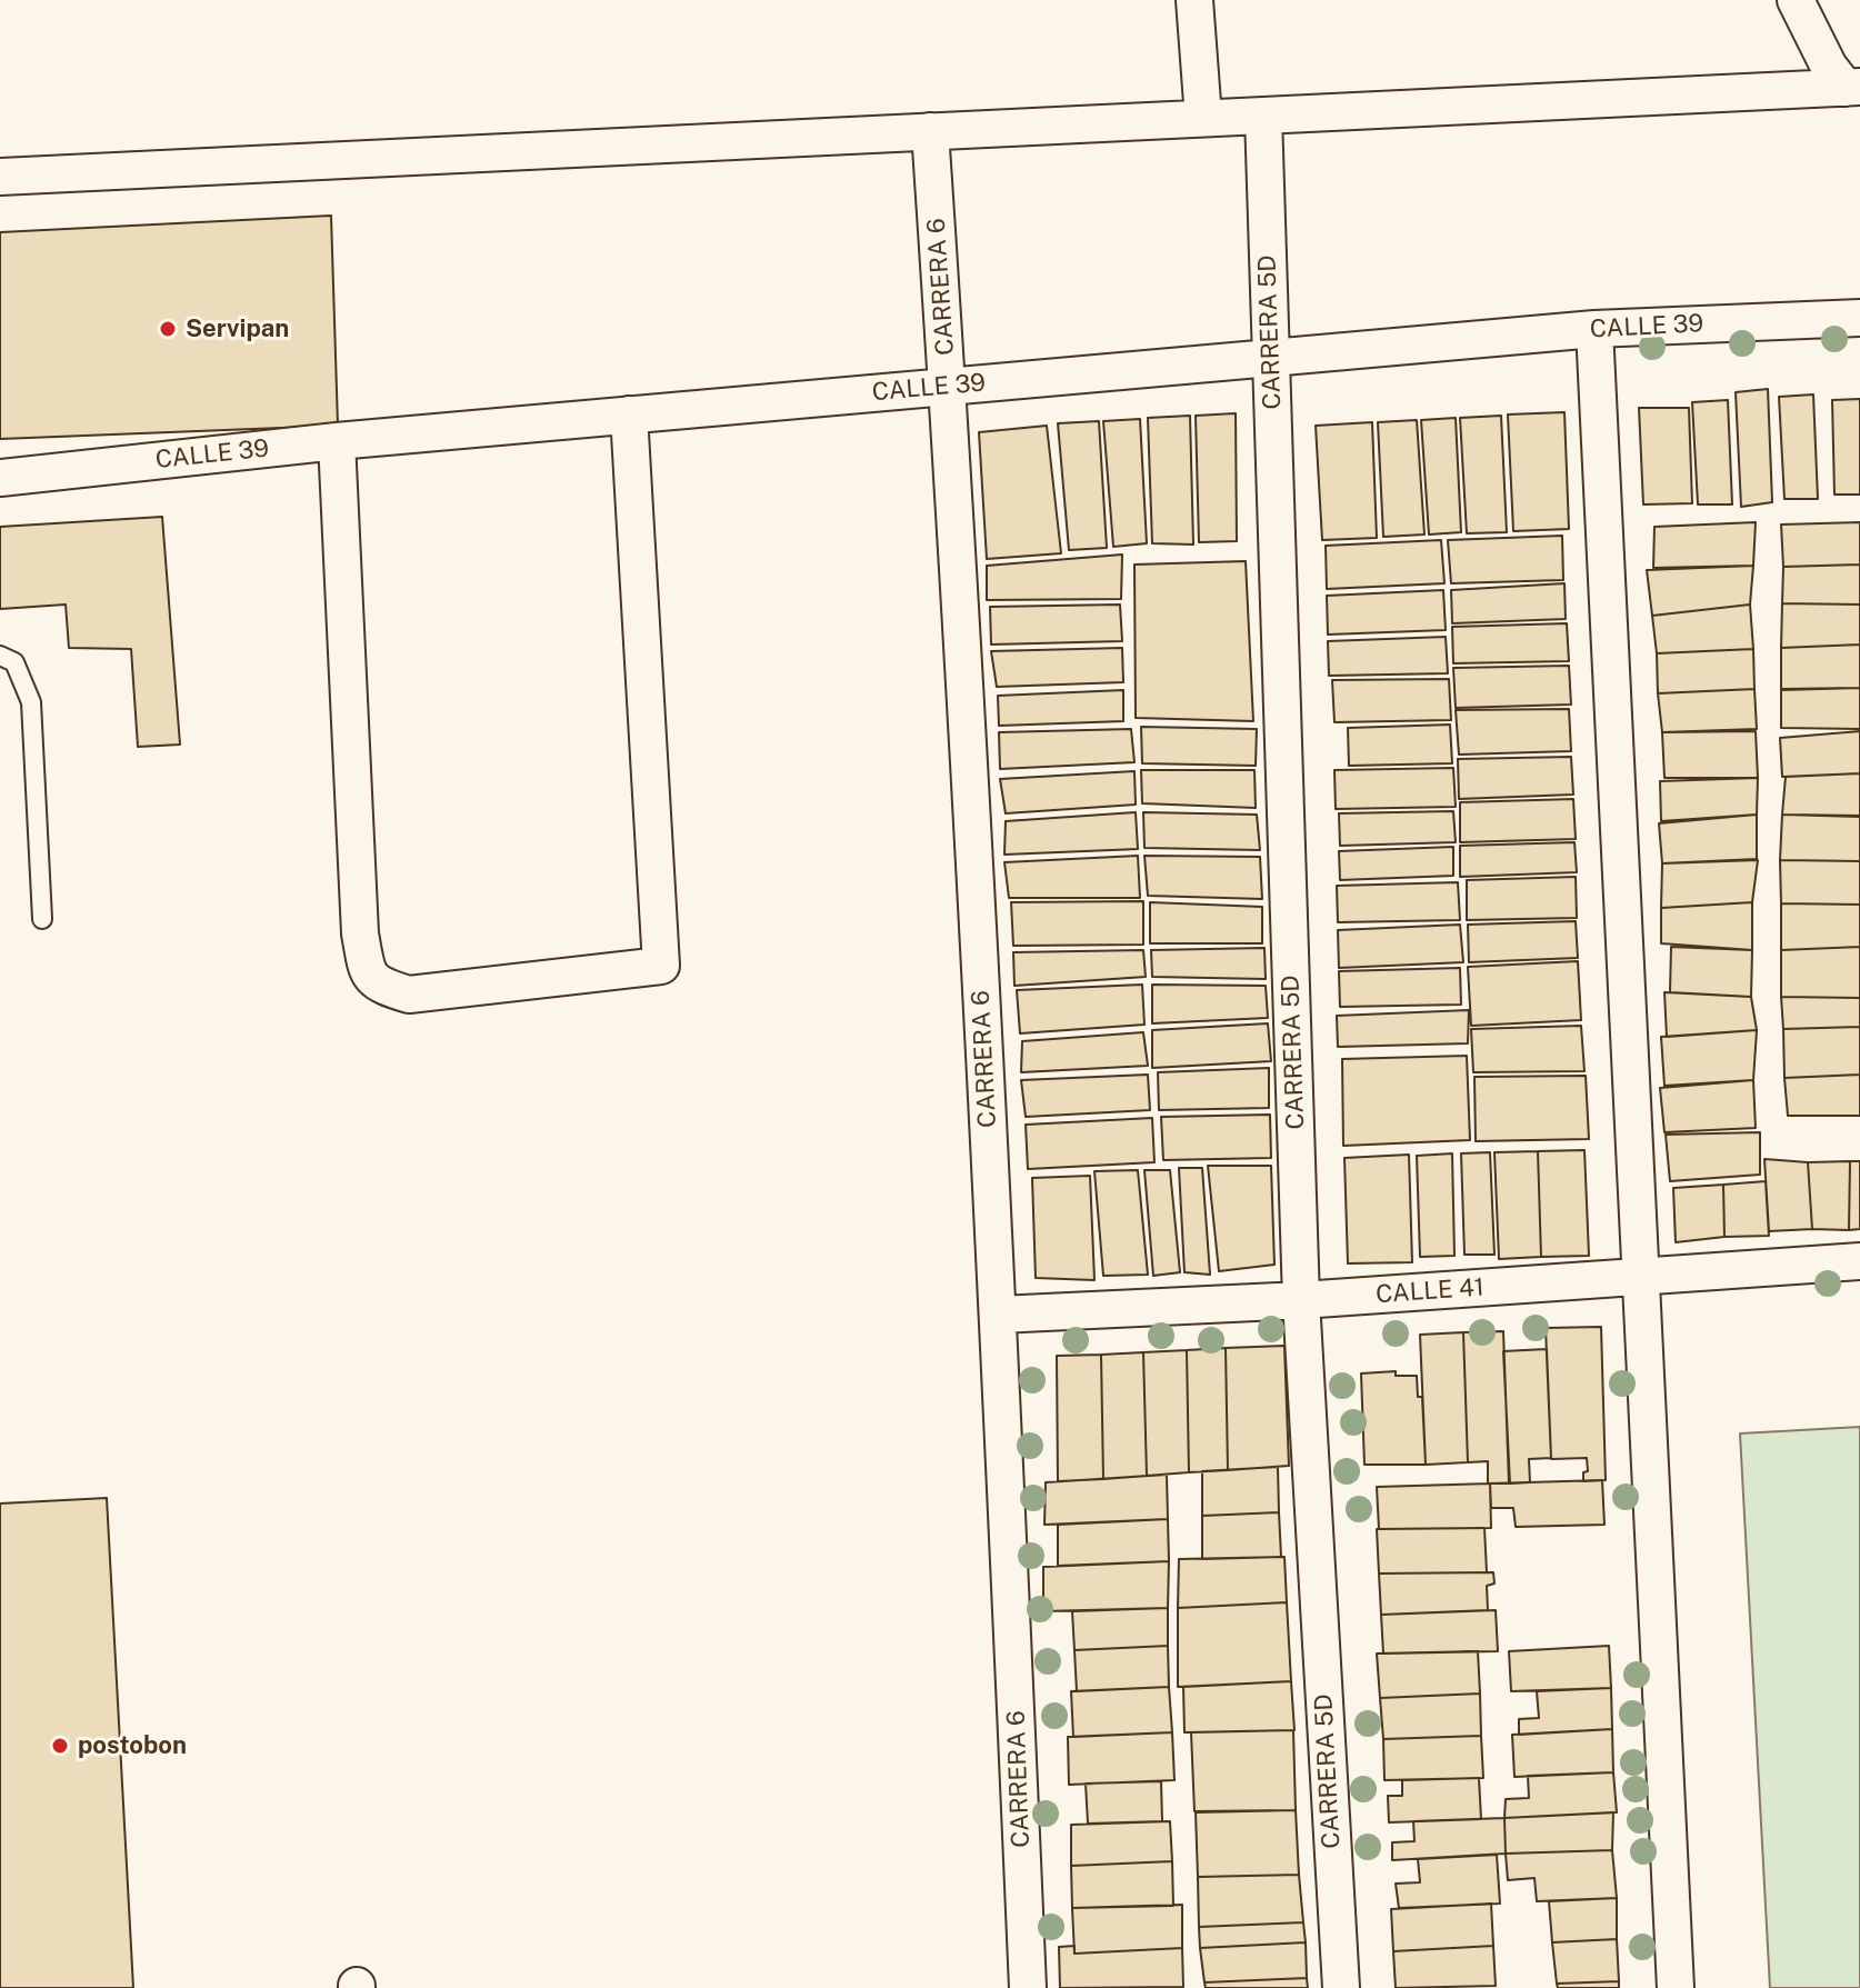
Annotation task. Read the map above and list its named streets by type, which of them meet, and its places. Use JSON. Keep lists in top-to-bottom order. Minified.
{"streets":{"street":["CARRERA 6","CALLE 39","CARRERA 5D","CALLE 41"]},"crossings":[["CARRERA 6","CALLE 39"],["CARRERA 6","CALLE 41"],["CALLE 39","CARRERA 5D"],["CARRERA 5D","CALLE 41"]],"places":["Servipan","postobon"]}
